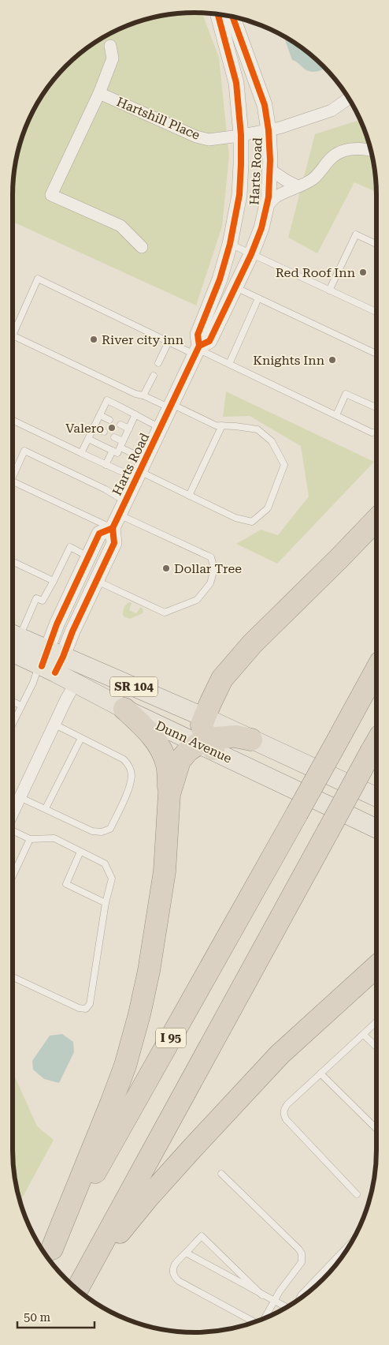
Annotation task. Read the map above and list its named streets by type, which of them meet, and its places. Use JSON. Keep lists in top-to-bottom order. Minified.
{"streets":{"highway":["I 95"],"main road":["SR 104","Dunn Avenue"],"street":["Hartshill Place","Harts Road"]},"crossings":[["Hartshill Place","Harts Road"],["Harts Road","Dunn Avenue"]],"places":["Red Roof Inn","River city inn","Knights Inn","Valero","Dollar Tree"],"scale_bar":"50 m"}
